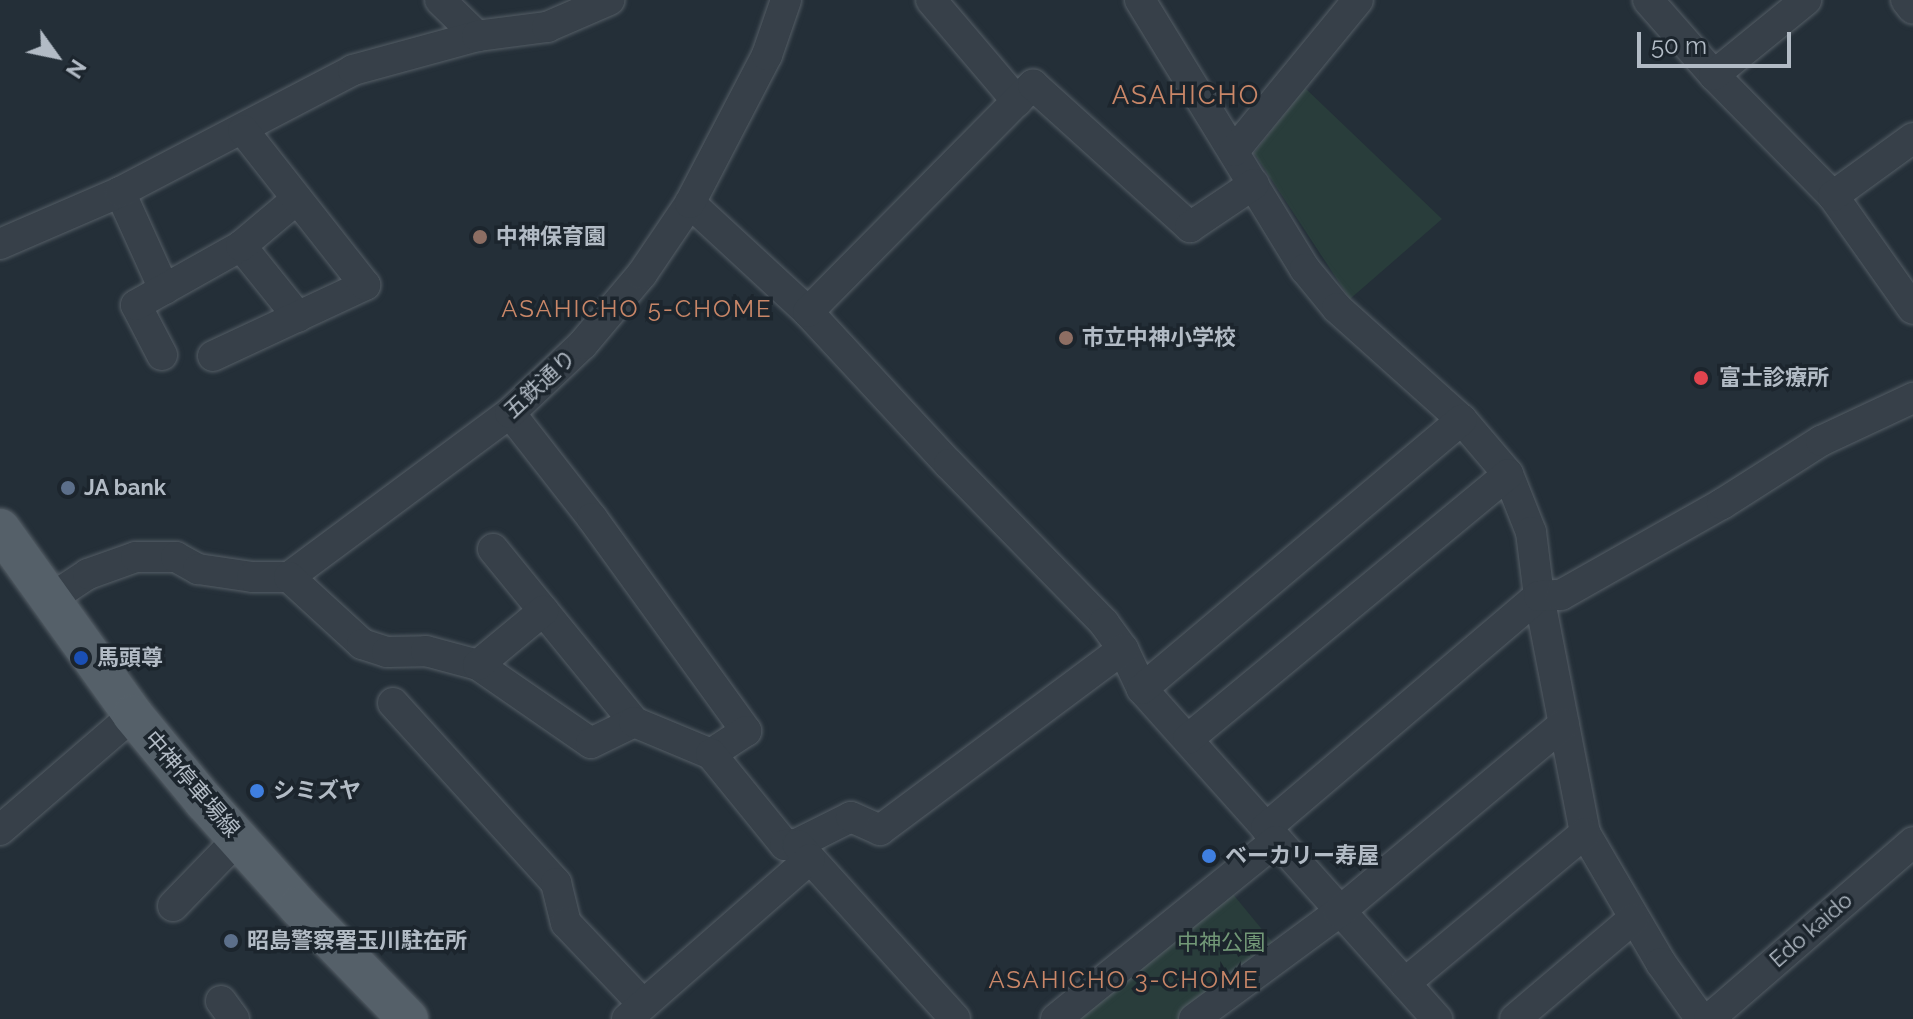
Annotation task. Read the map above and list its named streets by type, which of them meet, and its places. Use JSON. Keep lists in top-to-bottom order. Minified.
{"streets":{"main road":["中神停車場線"],"street":["五鉄通り","Edo kaido"]},"districts":["ASAHICHO","ASAHICHO 5-CHOME","ASAHICHO 3-CHOME"],"parks":["中神公園"],"places":["中神保育園","市立中神小学校","富士診療所","JA bank","馬頭尊","シミズヤ","ベーカリー寿屋","昭島警察署玉川駐在所"],"scale_bar":"50 m","north":"bottom right"}
